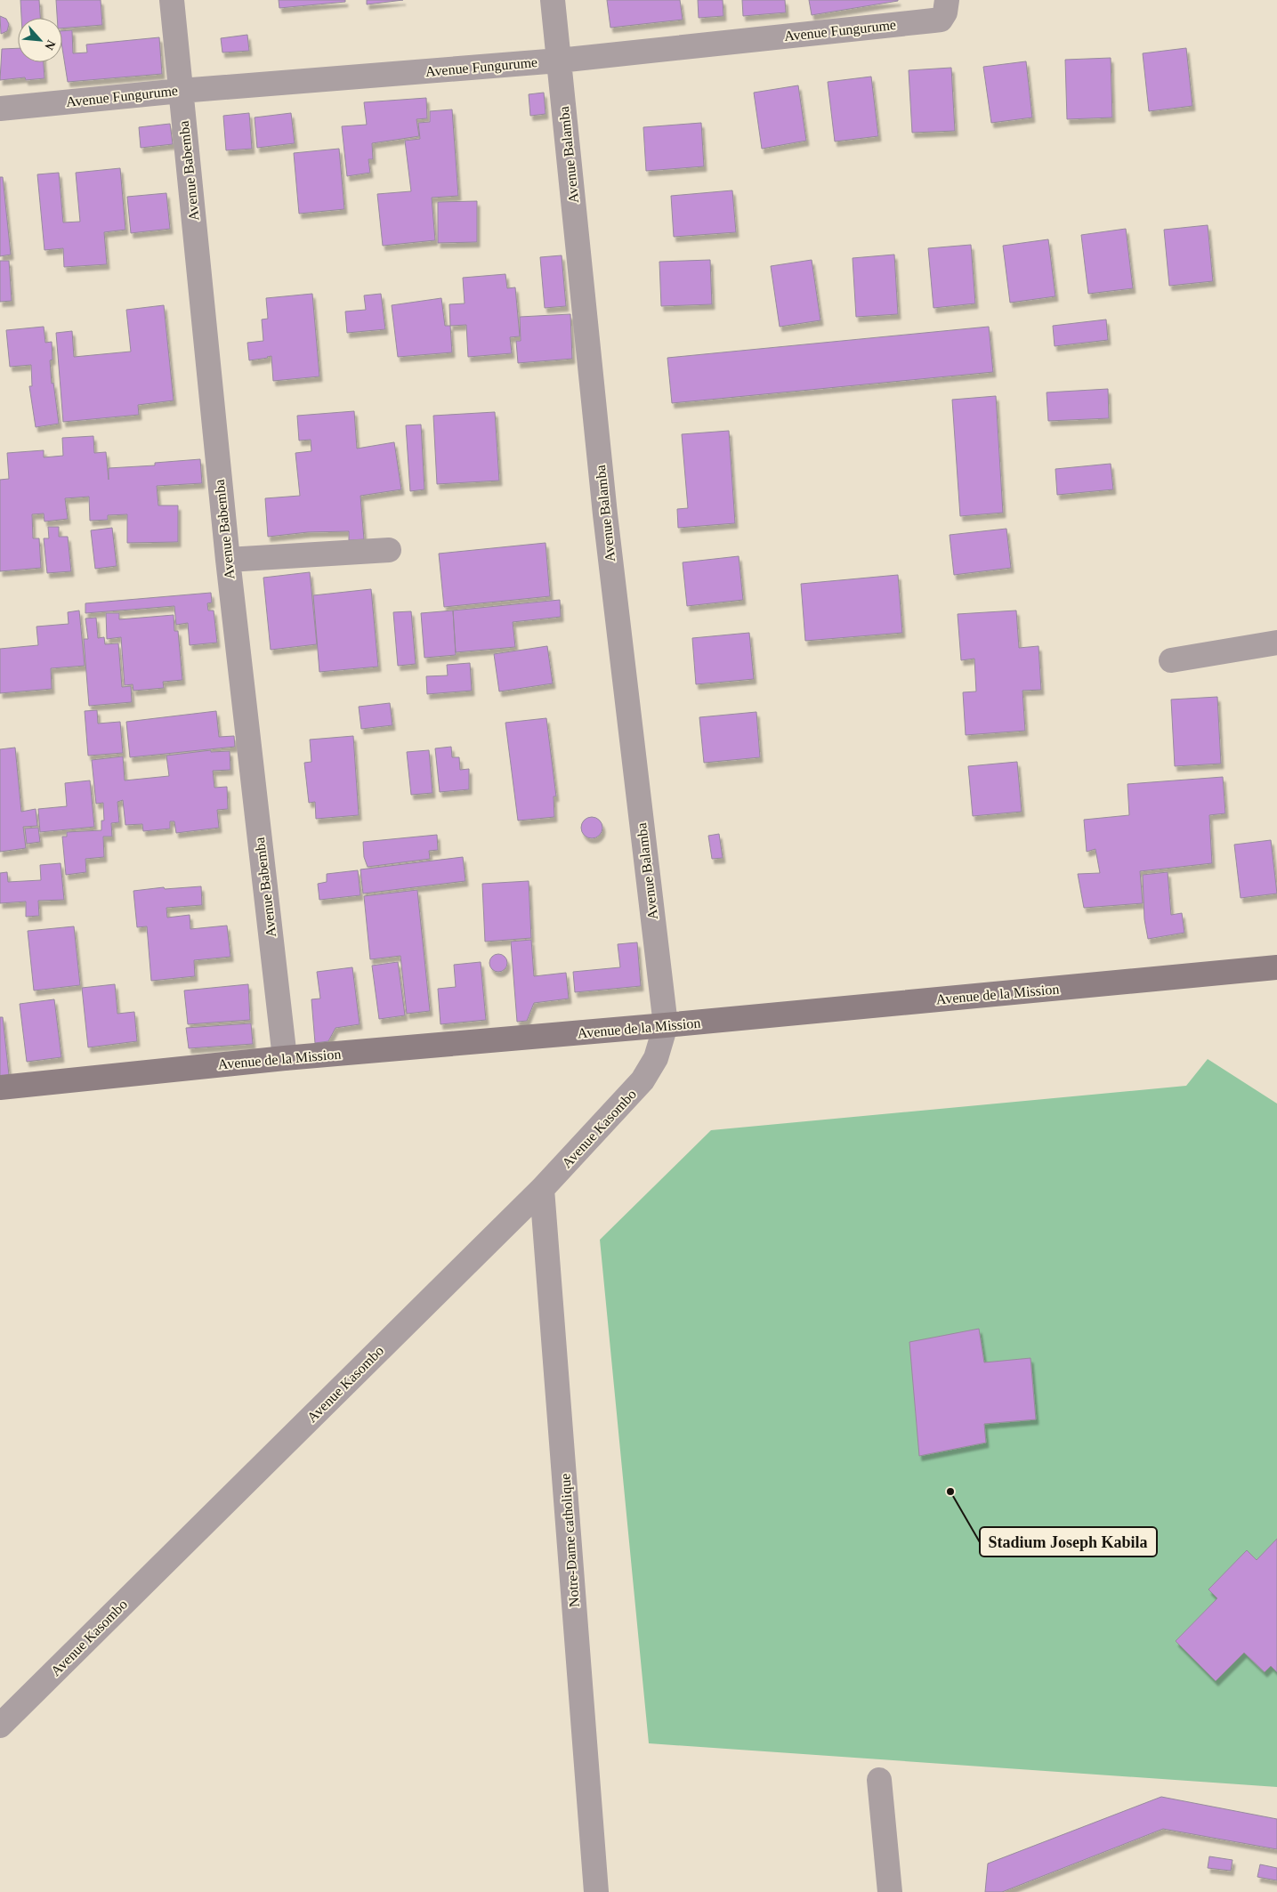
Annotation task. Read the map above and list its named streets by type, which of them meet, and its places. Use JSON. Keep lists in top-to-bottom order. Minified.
{"streets":{"street":["Avenue Fungurume","Avenue Balamba","Avenue Babemba","Avenue de la Mission","Avenue Kasombo","Notre-Dame catholique"]},"crossings":[["Avenue Fungurume","Avenue Balamba"],["Avenue Fungurume","Avenue Babemba"],["Avenue Balamba","Avenue de la Mission"],["Avenue Balamba","Avenue Kasombo"],["Avenue Babemba","Avenue de la Mission"],["Avenue de la Mission","Avenue Kasombo"],["Avenue Kasombo","Notre-Dame catholique"]],"places":["Stadium Joseph Kabila"],"north":"bottom right"}
